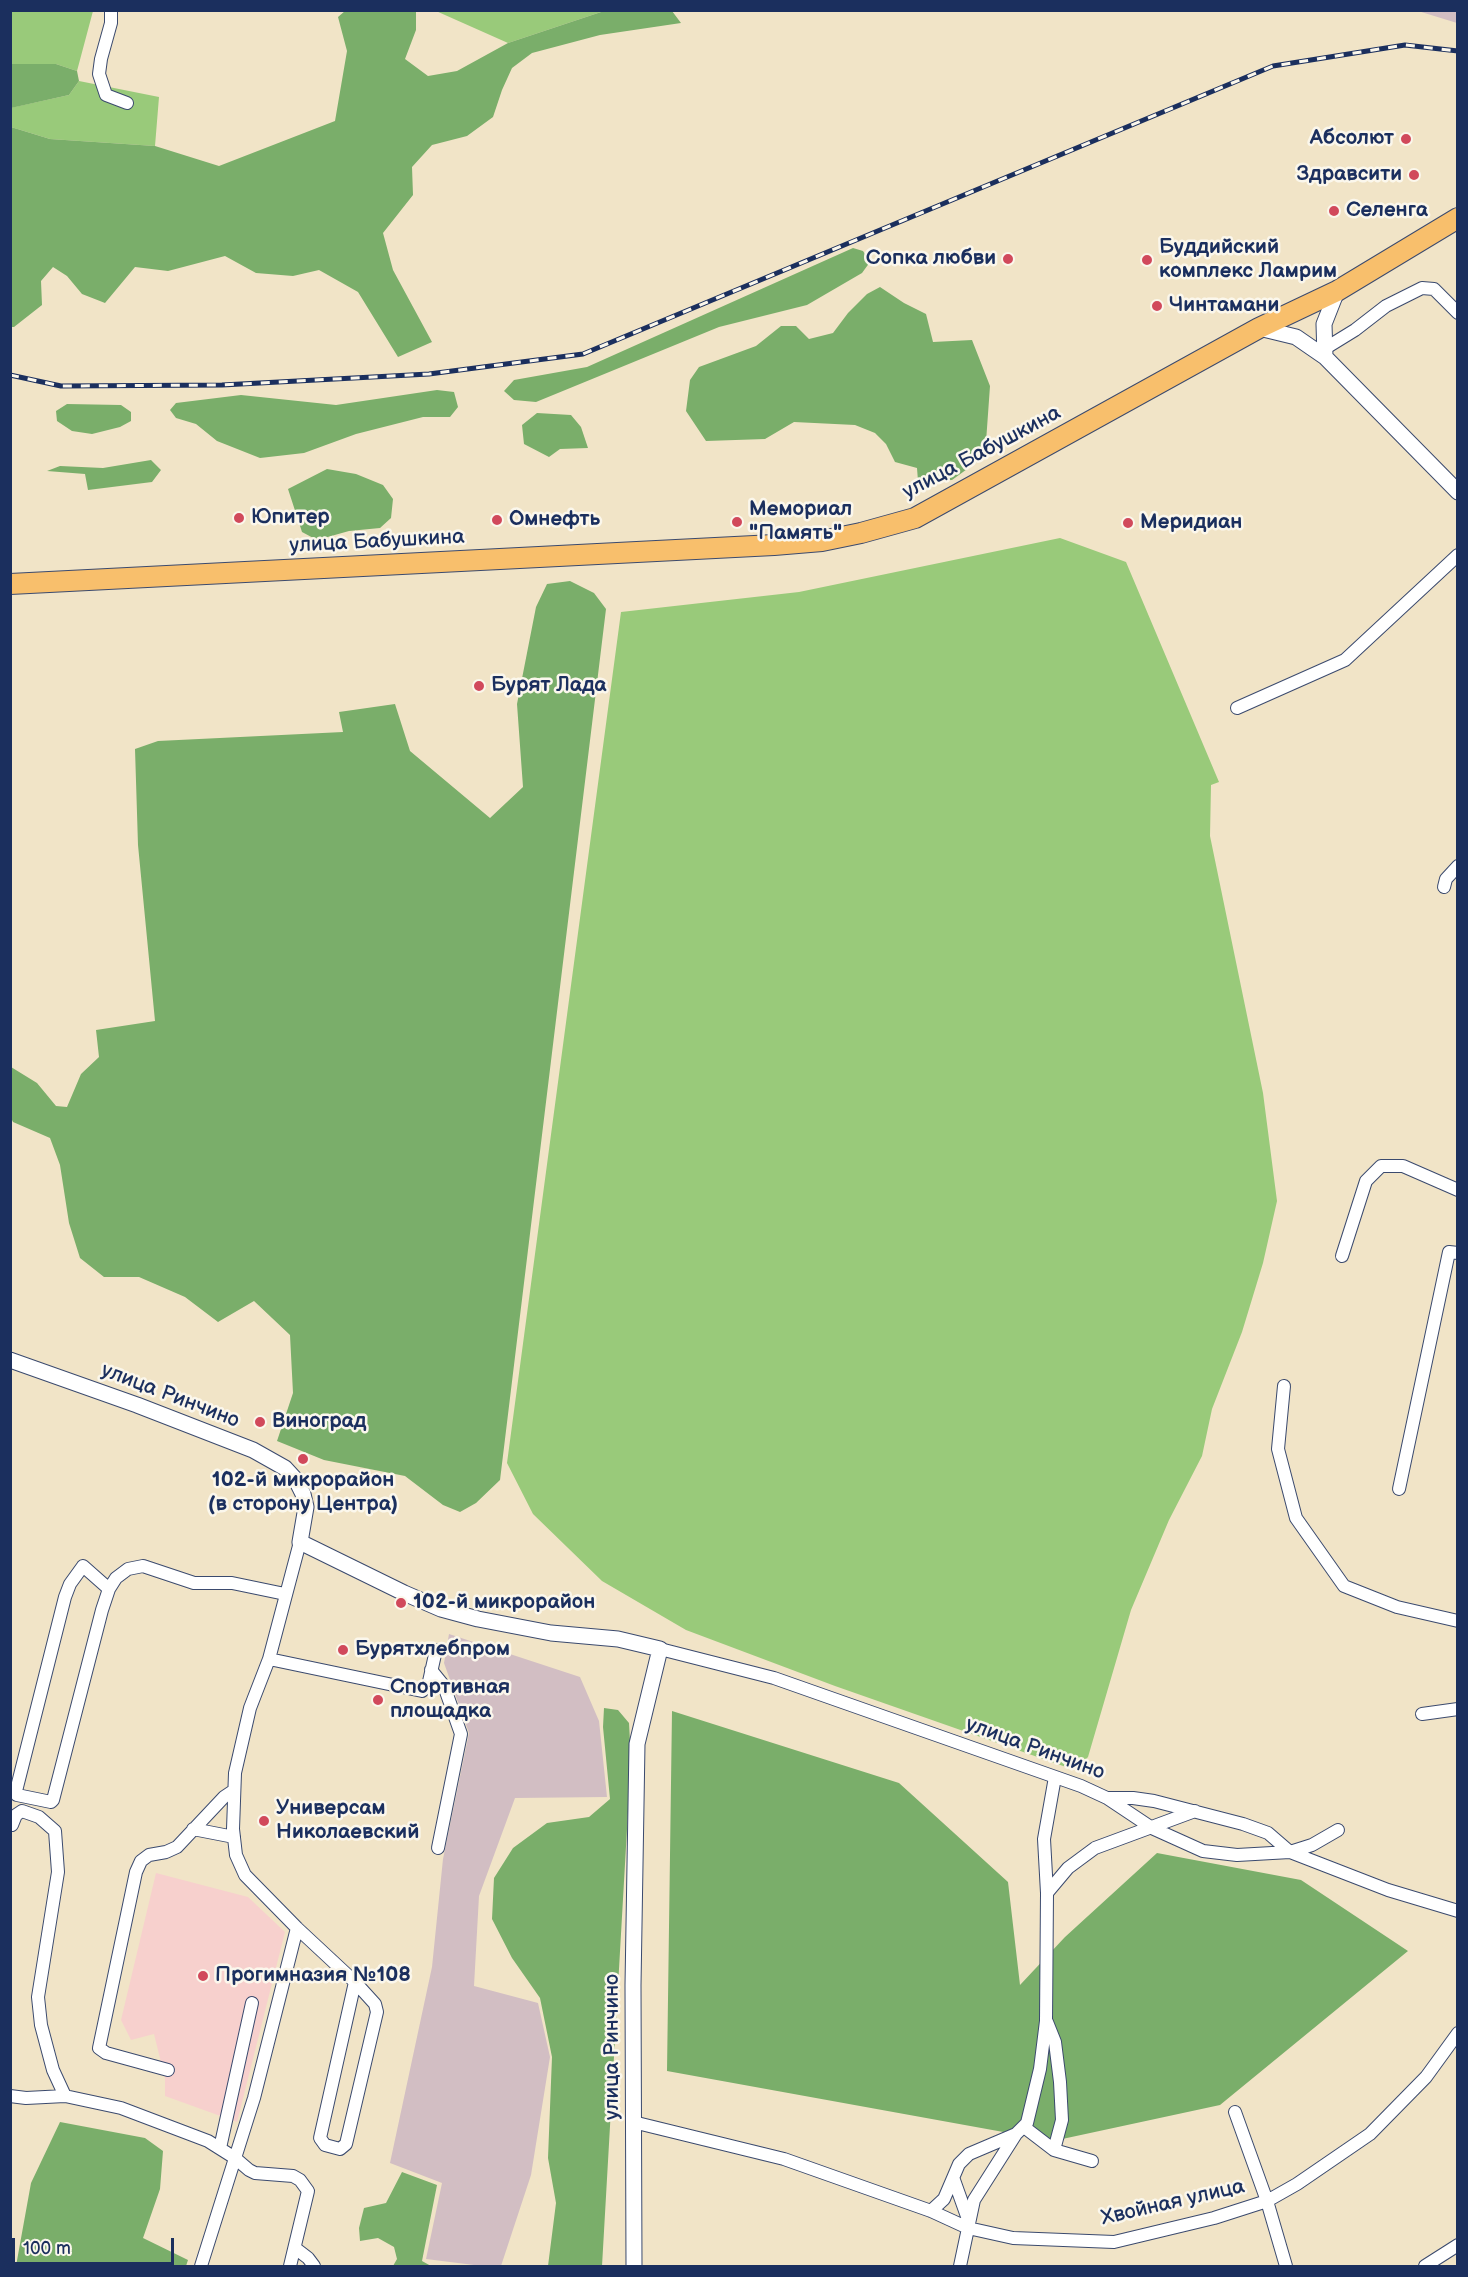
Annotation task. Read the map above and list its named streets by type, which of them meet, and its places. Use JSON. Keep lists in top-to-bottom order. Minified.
{"streets":{"main road":["улица Бабушкина"],"street":["улица Ринчино","Хвойная улица"]},"crossings":[["улица Ринчино","Хвойная улица"]],"places":["Абсолют","Здравсити","Селенга","Сопка любви","Буддийский комплекс Ламрим","Чинтамани","Юпитер","Омнефть","Мемориал \"Память\"","Меридиан","Бурят Лада","Виноград","102-й микрорайон (в сторону Центра)","102-й микрорайон","Бурятхлебпром","Спортивная площадка","Универсам Николаевский","Прогимназия №108"],"scale_bar":"100 m"}
